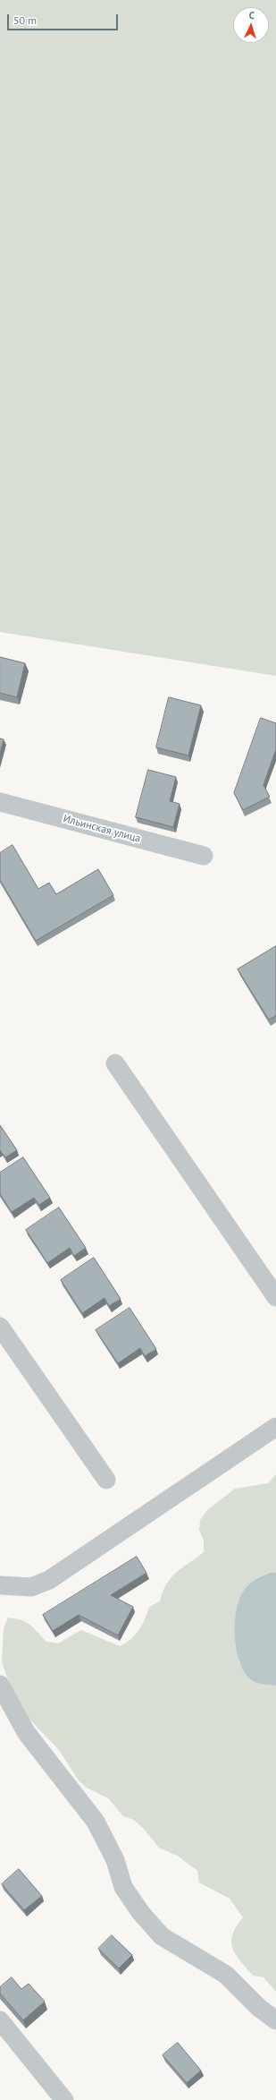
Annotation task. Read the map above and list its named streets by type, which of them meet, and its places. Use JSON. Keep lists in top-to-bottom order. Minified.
{"streets":{"street":["Ильинская улица"]},"scale_bar":"50 m","north":"top"}
